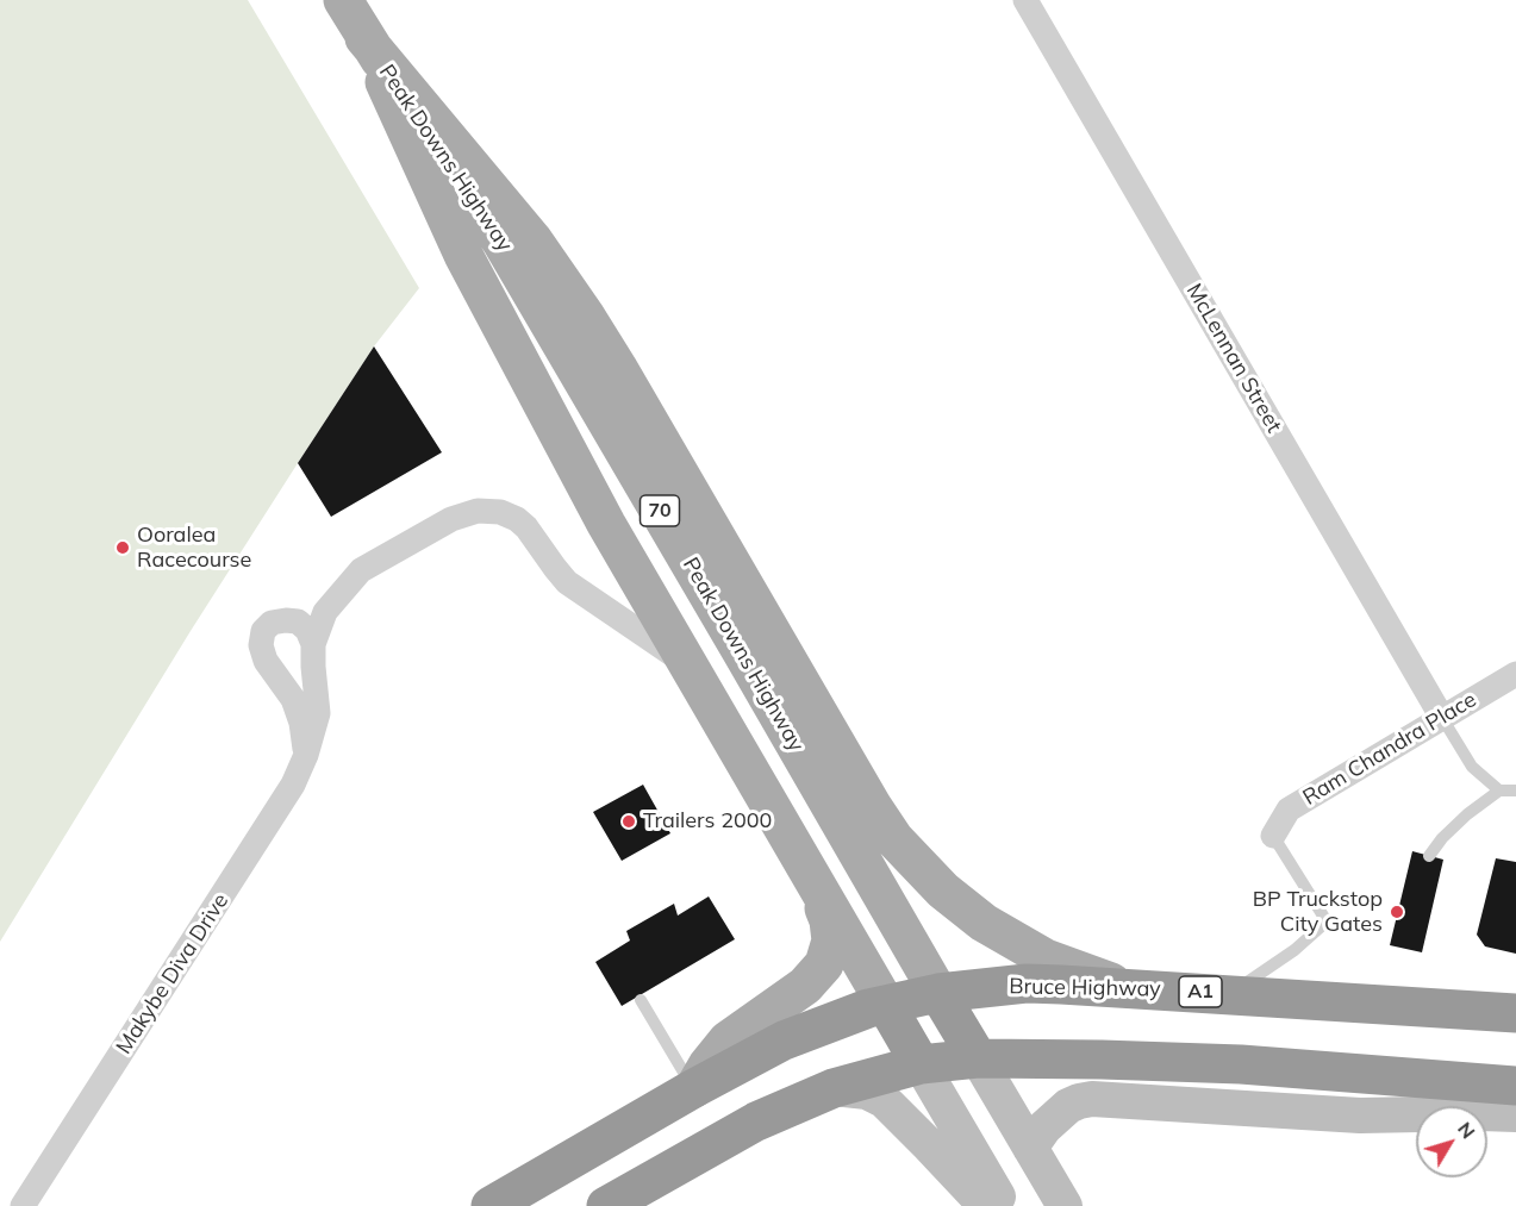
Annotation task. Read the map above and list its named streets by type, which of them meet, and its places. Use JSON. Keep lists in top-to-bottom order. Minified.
{"streets":{"highway":["Peak Downs Highway","70","Bruce Highway","A1"],"street":["McLennan Street","Ram Chandra Place","Makybe Diva Drive"]},"crossings":[["Peak Downs Highway","Makybe Diva Drive"],["Peak Downs Highway","Bruce Highway"],["McLennan Street","Ram Chandra Place"]],"places":["Ooralea Racecourse","Trailers 2000","BP Truckstop City Gates"],"north":"top right"}
